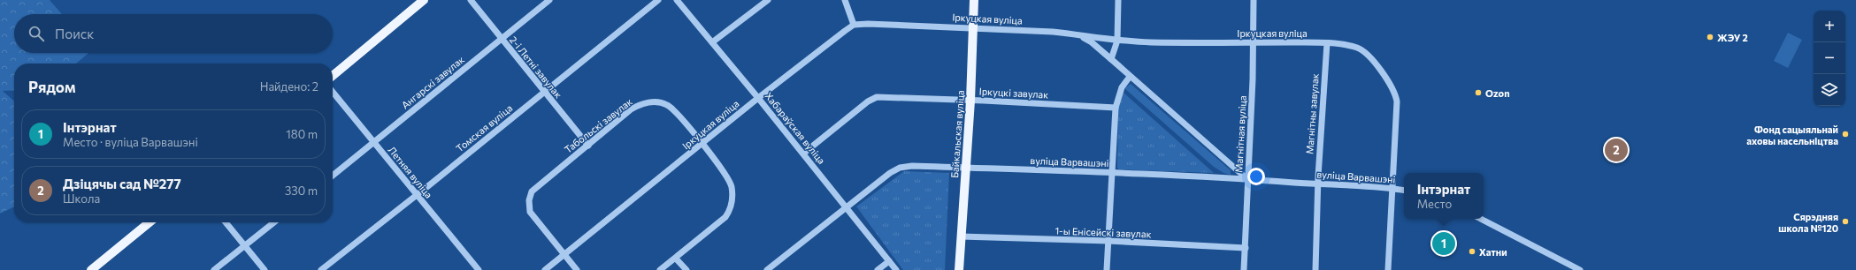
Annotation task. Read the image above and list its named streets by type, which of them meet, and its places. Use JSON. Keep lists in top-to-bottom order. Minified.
{"streets":{"main road":["Байкальская вуліца"],"street":["Іркуцкая вуліца","2-і Летні завулак","Ангарскі завулак","Іркуцкі завулак","Магнітны завулак","Табольскі завулак","Томская вуліца","Хабараўская вуліца","Магнітная вуліца","вуліца Варвашэні","Летняя вуліца","1-ы Енісейскі завулак"]},"crossings":[["Іркуцкая вуліца","Магнітны завулак"],["Іркуцкая вуліца","Табольскі завулак"],["Іркуцкая вуліца","Хабараўская вуліца"],["Іркуцкая вуліца","Байкальская вуліца"],["Іркуцкая вуліца","Магнітная вуліца"],["Іркуцкая вуліца","вуліца Варвашэні"],["2-і Летні завулак","Ангарскі завулак"],["2-і Летні завулак","Табольскі завулак"],["2-і Летні завулак","Томская вуліца"],["Ангарскі завулак","Летняя вуліца"],["Іркуцкі завулак","Хабараўская вуліца"],["Іркуцкі завулак","Байкальская вуліца"],["Магнітны завулак","вуліца Варвашэні"],["Томская вуліца","Летняя вуліца"],["Хабараўская вуліца","вуліца Варвашэні"],["Байкальская вуліца","вуліца Варвашэні"],["Байкальская вуліца","1-ы Енісейскі завулак"],["Магнітная вуліца","вуліца Варвашэні"],["Магнітная вуліца","1-ы Енісейскі завулак"]],"places":["ЖЭУ 2","Ozon","Фонд сацыяльнай аховы насельніцтва","Сярэдняя школа №120","Хатни"],"page":{"map_buttons":["+","−"],"search":"Поиск","heading":["Рядом","Найдено: 2"],"list":[{"mark":"1","name":"Інтэрнат","note":"Место · вуліца Варвашэні","value":"180 m"},{"mark":"2","name":"Дзіцячы сад №277","note":"Школа","value":"330 m"}],"pins":["2","1"],"popup":["Інтэрнат","Место"]}}
